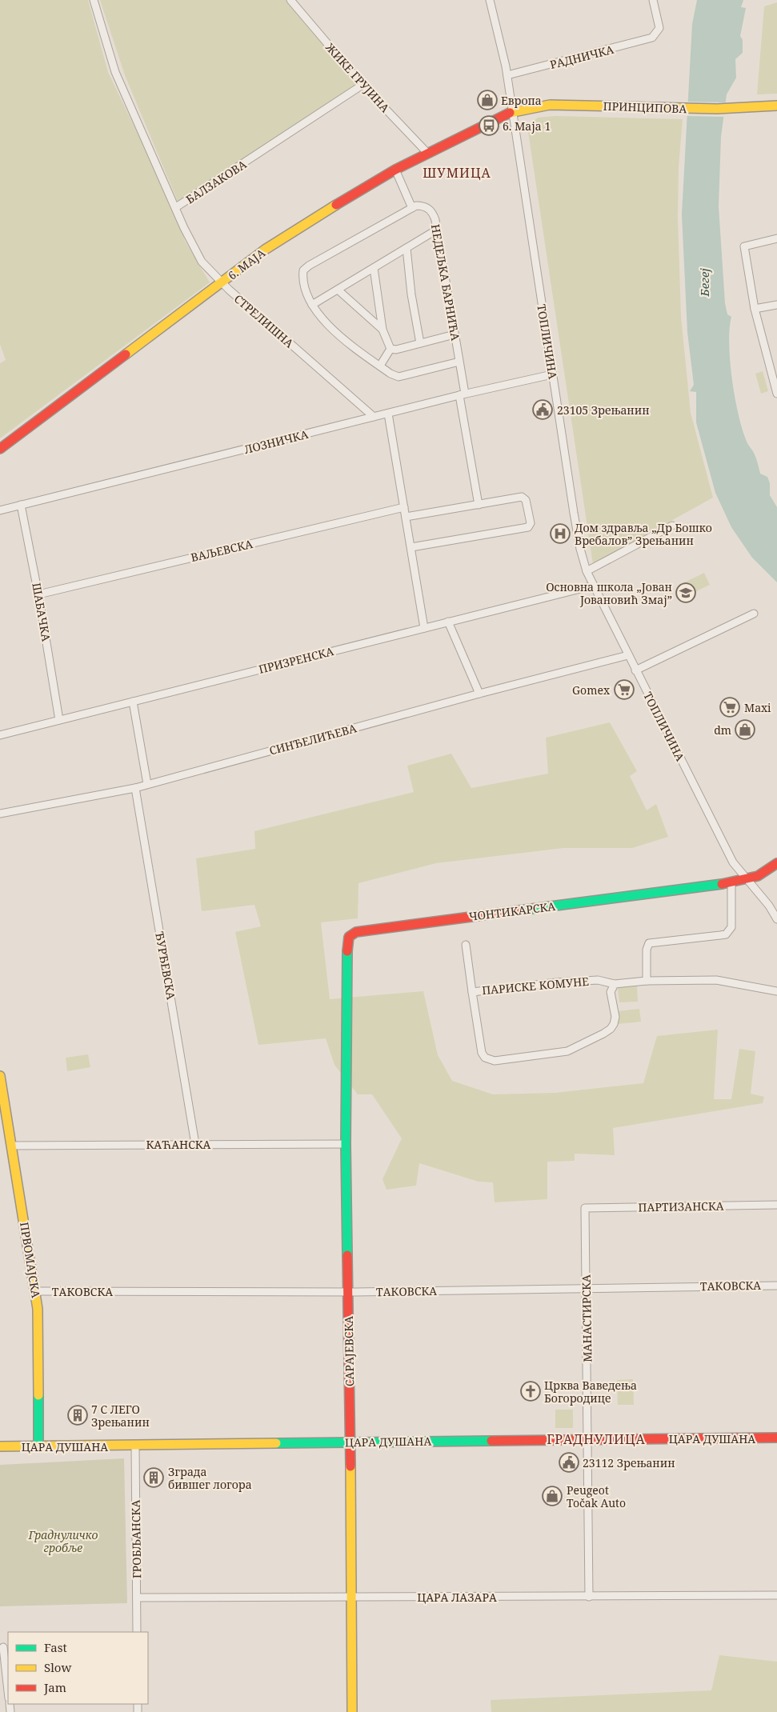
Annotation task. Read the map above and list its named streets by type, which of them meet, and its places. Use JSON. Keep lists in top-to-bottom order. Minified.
{"streets":{"street":["РАДНИЧКА","ЖИКЕ ГРУЈИНА","ПРИНЦИПОВА","БАЛЗАКОВА","6. МАЈА","НЕДЕЉКА БАРНИЋА","СТРЕЛИШНА","ТОПЛИЧИНА","ЛОЗНИЧКА","ВАЉЕВСКА","ШАБАЧКА","ПРИЗРЕНСКА","СИНЂЕЛИЋЕВА","ЧОНТИКАРСКА","ЂУРЂЕВСКА","ПАРИСКЕ КОМУНЕ","КАЋАНСКА","ПАРТИЗАНСКА","ПРВОМАЈСКА","ТАКОВСКА","МАНАСТИРСКА","САРАЈЕВСКА","ЦАРА ДУШАНА","ГРОБЉАНСКА","ЦАРА ЛАЗАРА"]},"crossings":[["ЖИКЕ ГРУЈИНА","БАЛЗАКОВА"],["ЖИКЕ ГРУЈИНА","6. МАЈА"],["ПРИНЦИПОВА","6. МАЈА"],["ПРИНЦИПОВА","ТОПЛИЧИНА"],["БАЛЗАКОВА","СТРЕЛИШНА"],["6. МАЈА","СТРЕЛИШНА"],["6. МАЈА","ТОПЛИЧИНА"],["НЕДЕЉКА БАРНИЋА","ЛОЗНИЧКА"],["СТРЕЛИШНА","ЛОЗНИЧКА"],["ТОПЛИЧИНА","ЛОЗНИЧКА"],["ТОПЛИЧИНА","ПРИЗРЕНСКА"],["ТОПЛИЧИНА","СИНЂЕЛИЋЕВА"],["ТОПЛИЧИНА","ЧОНТИКАРСКА"],["ЛОЗНИЧКА","ШАБАЧКА"],["ВАЉЕВСКА","ШАБАЧКА"],["ШАБАЧКА","ПРИЗРЕНСКА"],["СИНЂЕЛИЋЕВА","ЂУРЂЕВСКА"],["ЧОНТИКАРСКА","САРАЈЕВСКА"],["ЂУРЂЕВСКА","КАЋАНСКА"],["КАЋАНСКА","ПРВОМАЈСКА"],["КАЋАНСКА","САРАЈЕВСКА"],["ПАРТИЗАНСКА","МАНАСТИРСКА"],["ПРВОМАЈСКА","ТАКОВСКА"],["ПРВОМАЈСКА","ЦАРА ДУШАНА"],["ТАКОВСКА","МАНАСТИРСКА"],["ТАКОВСКА","САРАЈЕВСКА"],["МАНАСТИРСКА","ЦАРА ДУШАНА"],["МАНАСТИРСКА","ЦАРА ЛАЗАРА"],["САРАЈЕВСКА","ЦАРА ДУШАНА"],["САРАЈЕВСКА","ЦАРА ЛАЗАРА"],["ЦАРА ДУШАНА","ГРОБЉАНСКА"],["ГРОБЉАНСКА","ЦАРА ЛАЗАРА"]],"districts":["ШУМИЦА","ГРАДНУЛИЦА"],"water":["Бегеј"],"parks":["Граднуличко гробље"],"places":{"shop":["Европа","dm","Peugeot Točak Auto"],"bus stop":["6. Маја 1"],"public building":["23105 Зрењанин","23112 Зрењанин"],"hospital":["Дом здравља „Др Бошко Вребалов” Зрењанин"],"school or university":["Основна школа „Јован Јовановић Змај”"],"supermarket":["Gomex","Maxi"],"church":["Црква Ваведења Богородице"],"building":["7 С ЛЕГО Зрењанин","Зграда бившег логора"]},"legend":["Fast","Slow","Jam"]}
